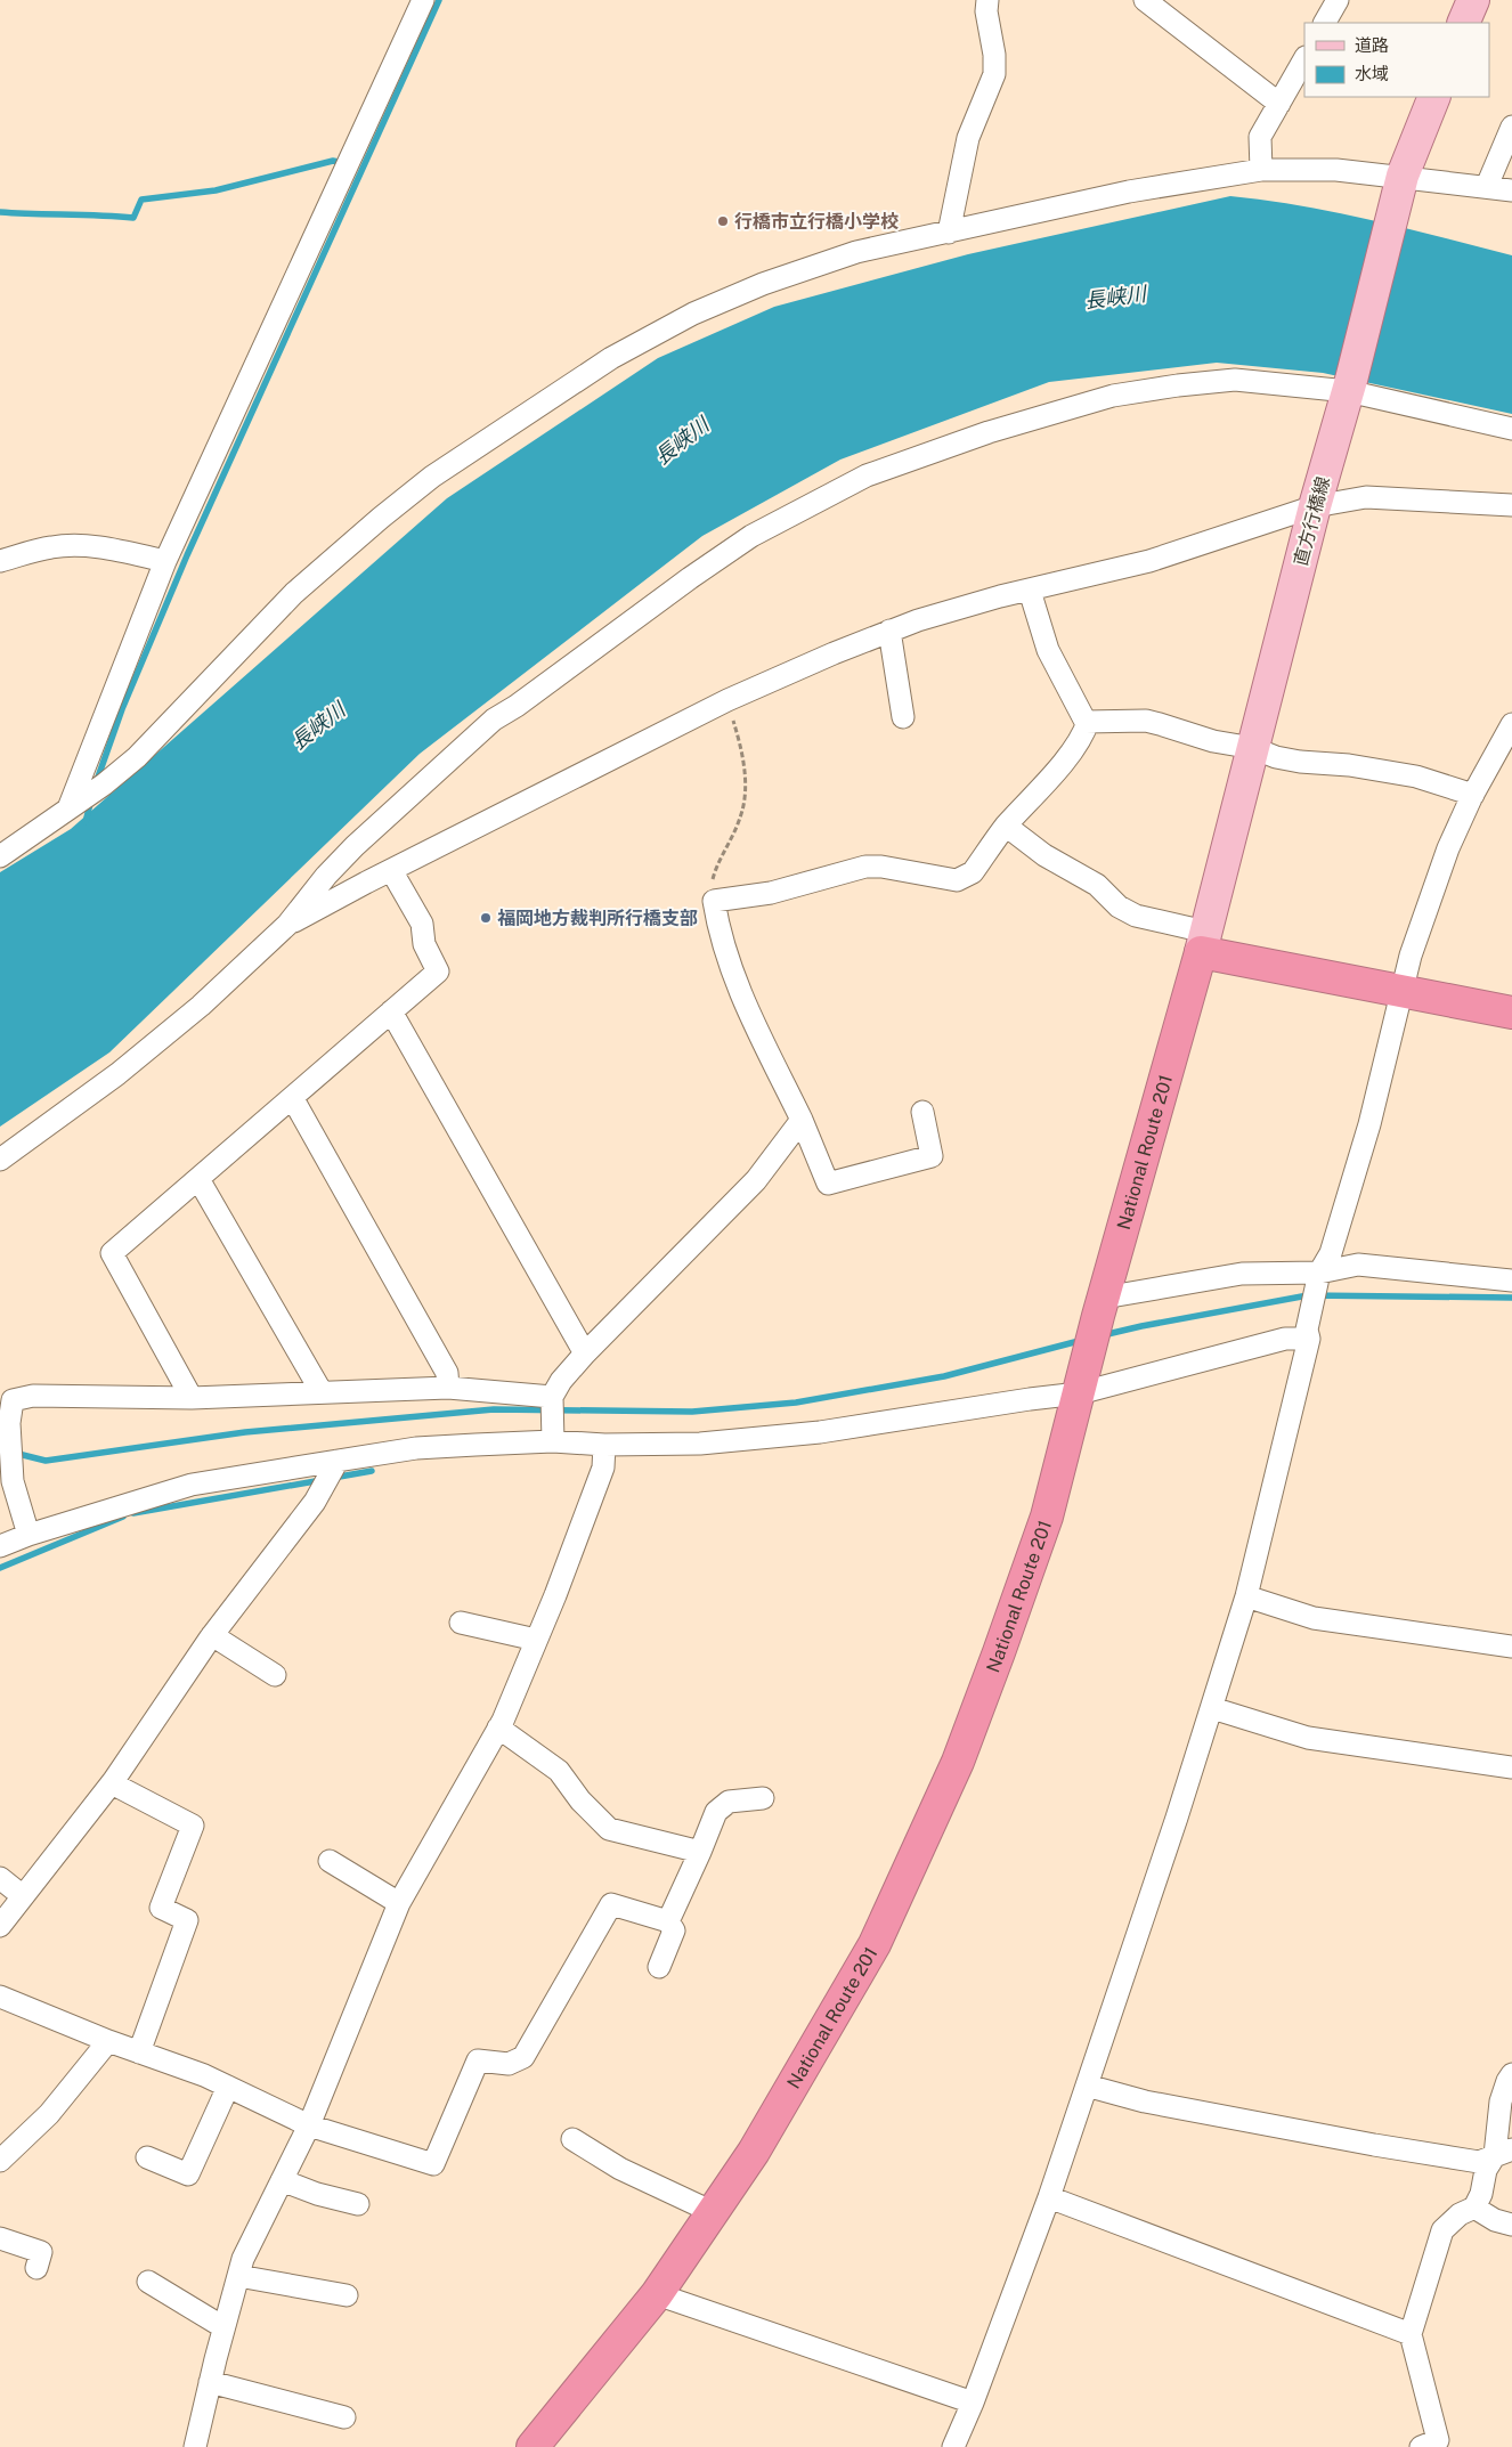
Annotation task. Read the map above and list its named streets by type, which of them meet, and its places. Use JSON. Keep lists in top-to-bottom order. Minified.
{"streets":{"highway":["National Route 201"],"main road":["直方行橋線"]},"crossings":[["直方行橋線","National Route 201"]],"water":["長峡川"],"places":["行橋市立行橋小学校","福岡地方裁判所行橋支部"],"legend":["道路","水域"]}
